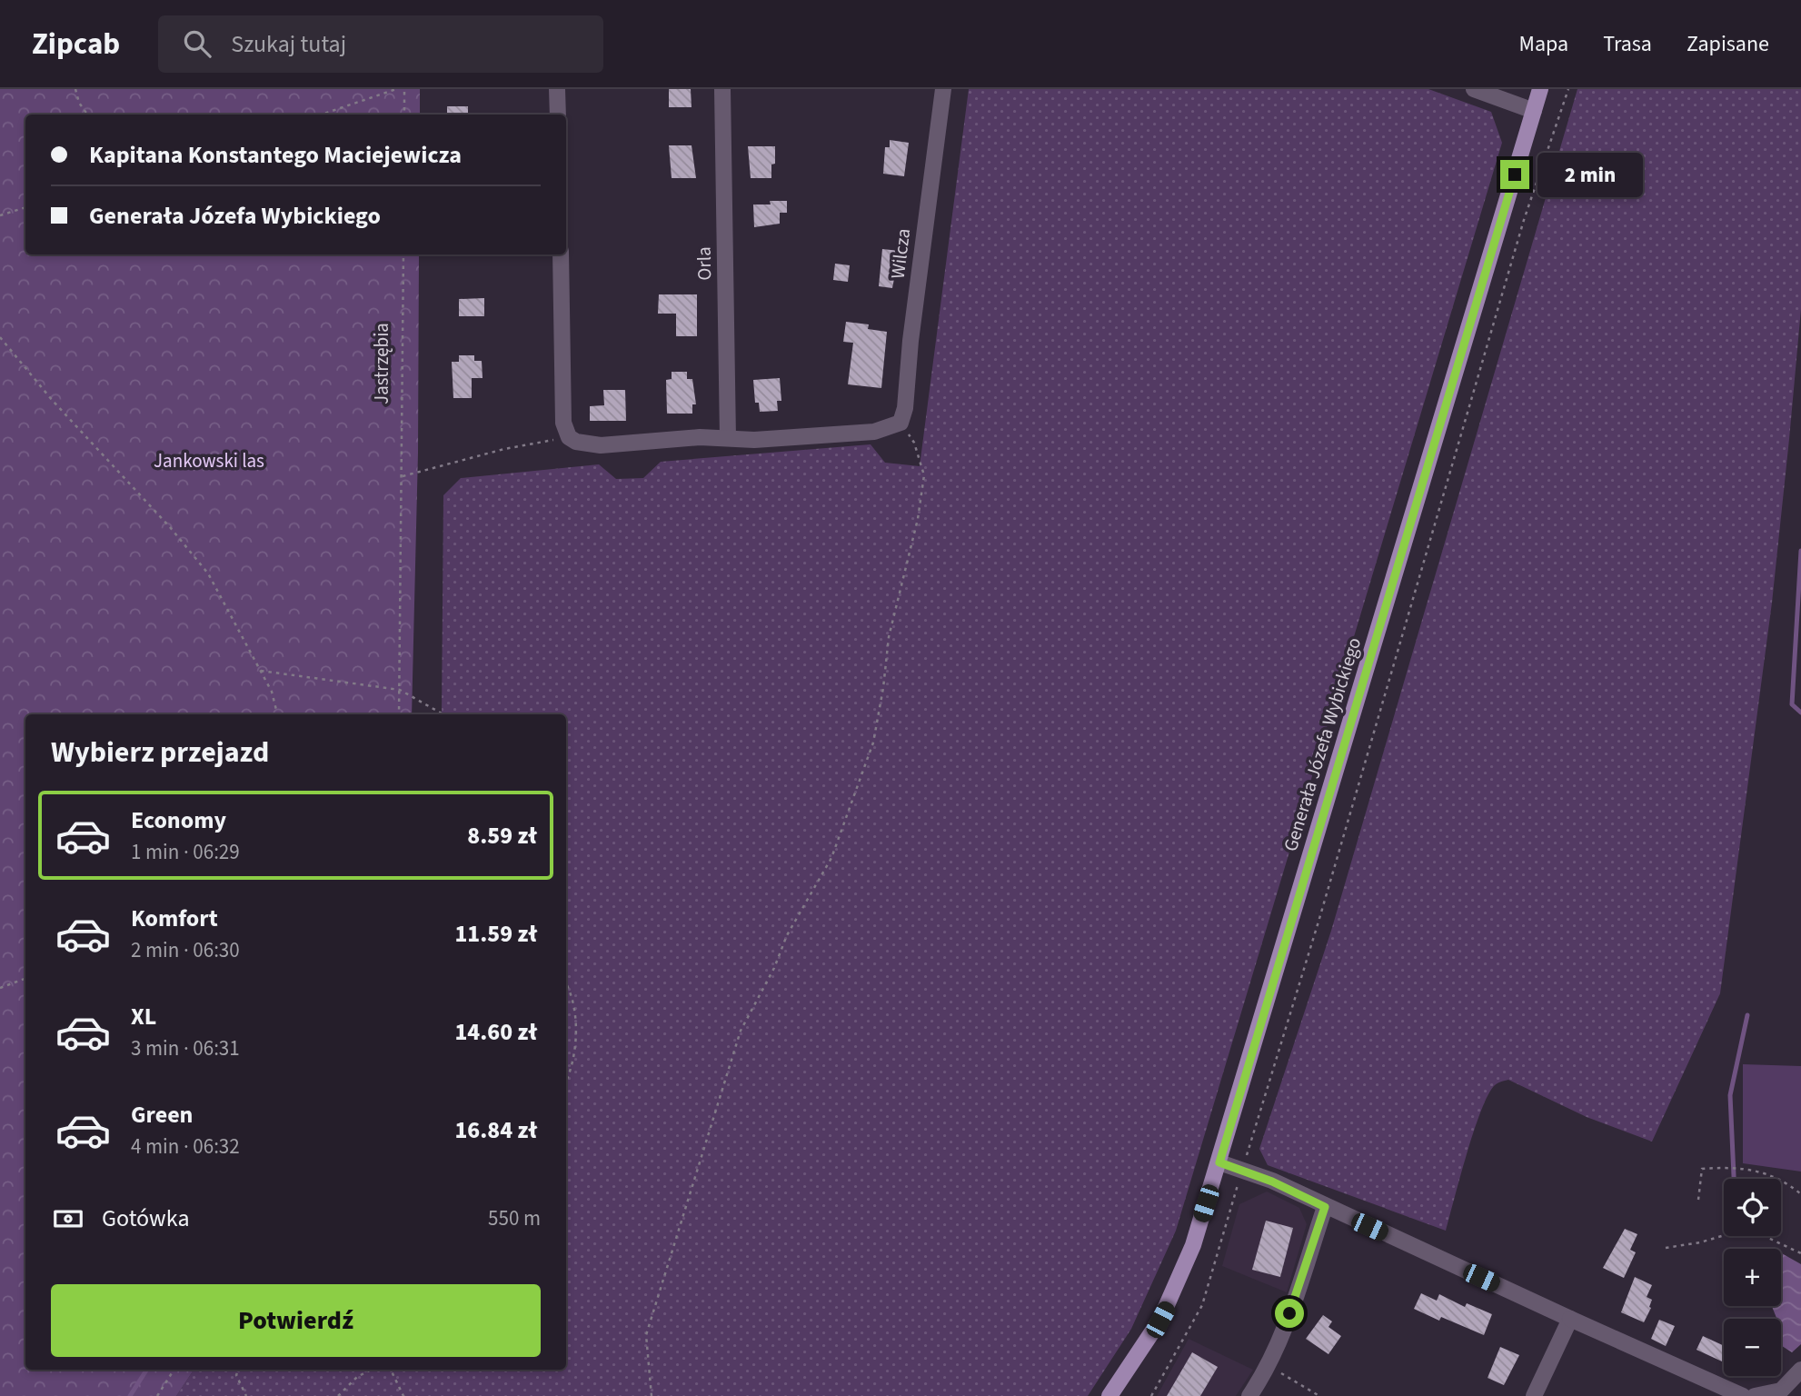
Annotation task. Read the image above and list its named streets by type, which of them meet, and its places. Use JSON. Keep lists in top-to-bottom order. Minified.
{"streets":{"main road":["Generała Józefa Wybickiego"],"street":["Wilcza","Orla"],"path":["Jastrzębia"]},"parks":["Jankowski las"],"page":{"header":"Zipcab","search":"Szukaj tutaj","nav":["Mapa","Trasa","Zapisane"],"banner":["Kapitana Konstantego Maciejewicza","Generała Józefa Wybickiego"],"bubble":"2 min","heading":"Wybierz przejazd","list":[{"name":"Economy","note":"1 min · 06:29","value":"8.59 zł"},{"name":"Komfort","note":"2 min · 06:30","value":"11.59 zł"},{"name":"XL","note":"3 min · 06:31","value":"14.60 zł"},{"name":"Green","note":"4 min · 06:32","value":"16.84 zł"}],"map_buttons":["+","−"],"pay":["Gotówka","550 m"],"buttons":"Potwierdź"}}
